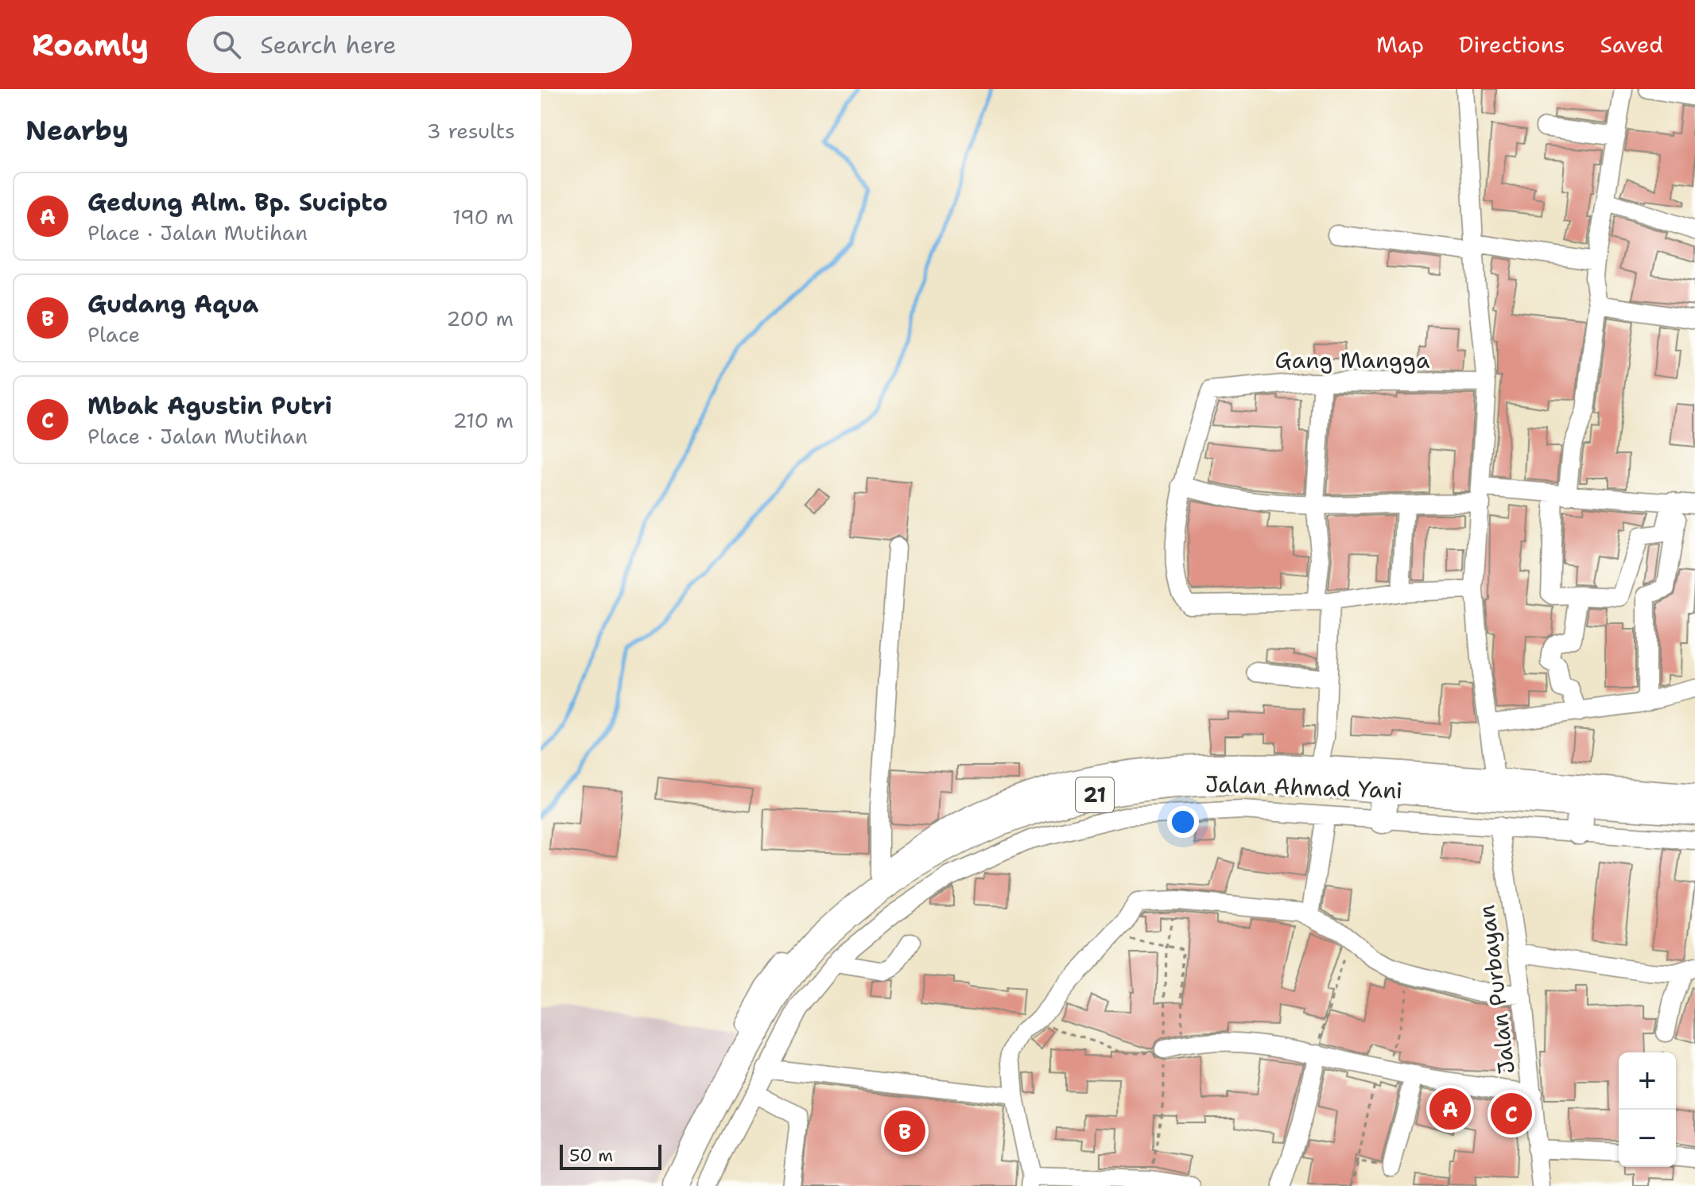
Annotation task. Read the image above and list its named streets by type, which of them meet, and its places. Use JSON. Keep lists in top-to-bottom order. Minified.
{"streets":{"highway":["Jalan Ahmad Yani","21"],"street":["Gang Mangga","Jalan Purbayan"]},"scale_bar":"50 m","page":{"header":"Roamly","search":"Search here","nav":["Map","Directions","Saved"],"heading":["Nearby","3 results"],"list":[{"mark":"A","name":"Gedung Alm. Bp. Sucipto","note":"Place · Jalan Mutihan","value":"190 m"},{"mark":"B","name":"Gudang Aqua","note":"Place","value":"200 m"},{"mark":"C","name":"Mbak Agustin Putri","note":"Place · Jalan Mutihan","value":"210 m"}],"map_buttons":["+","−"],"pins":["A","C","B"],"scale":"50 m"}}
